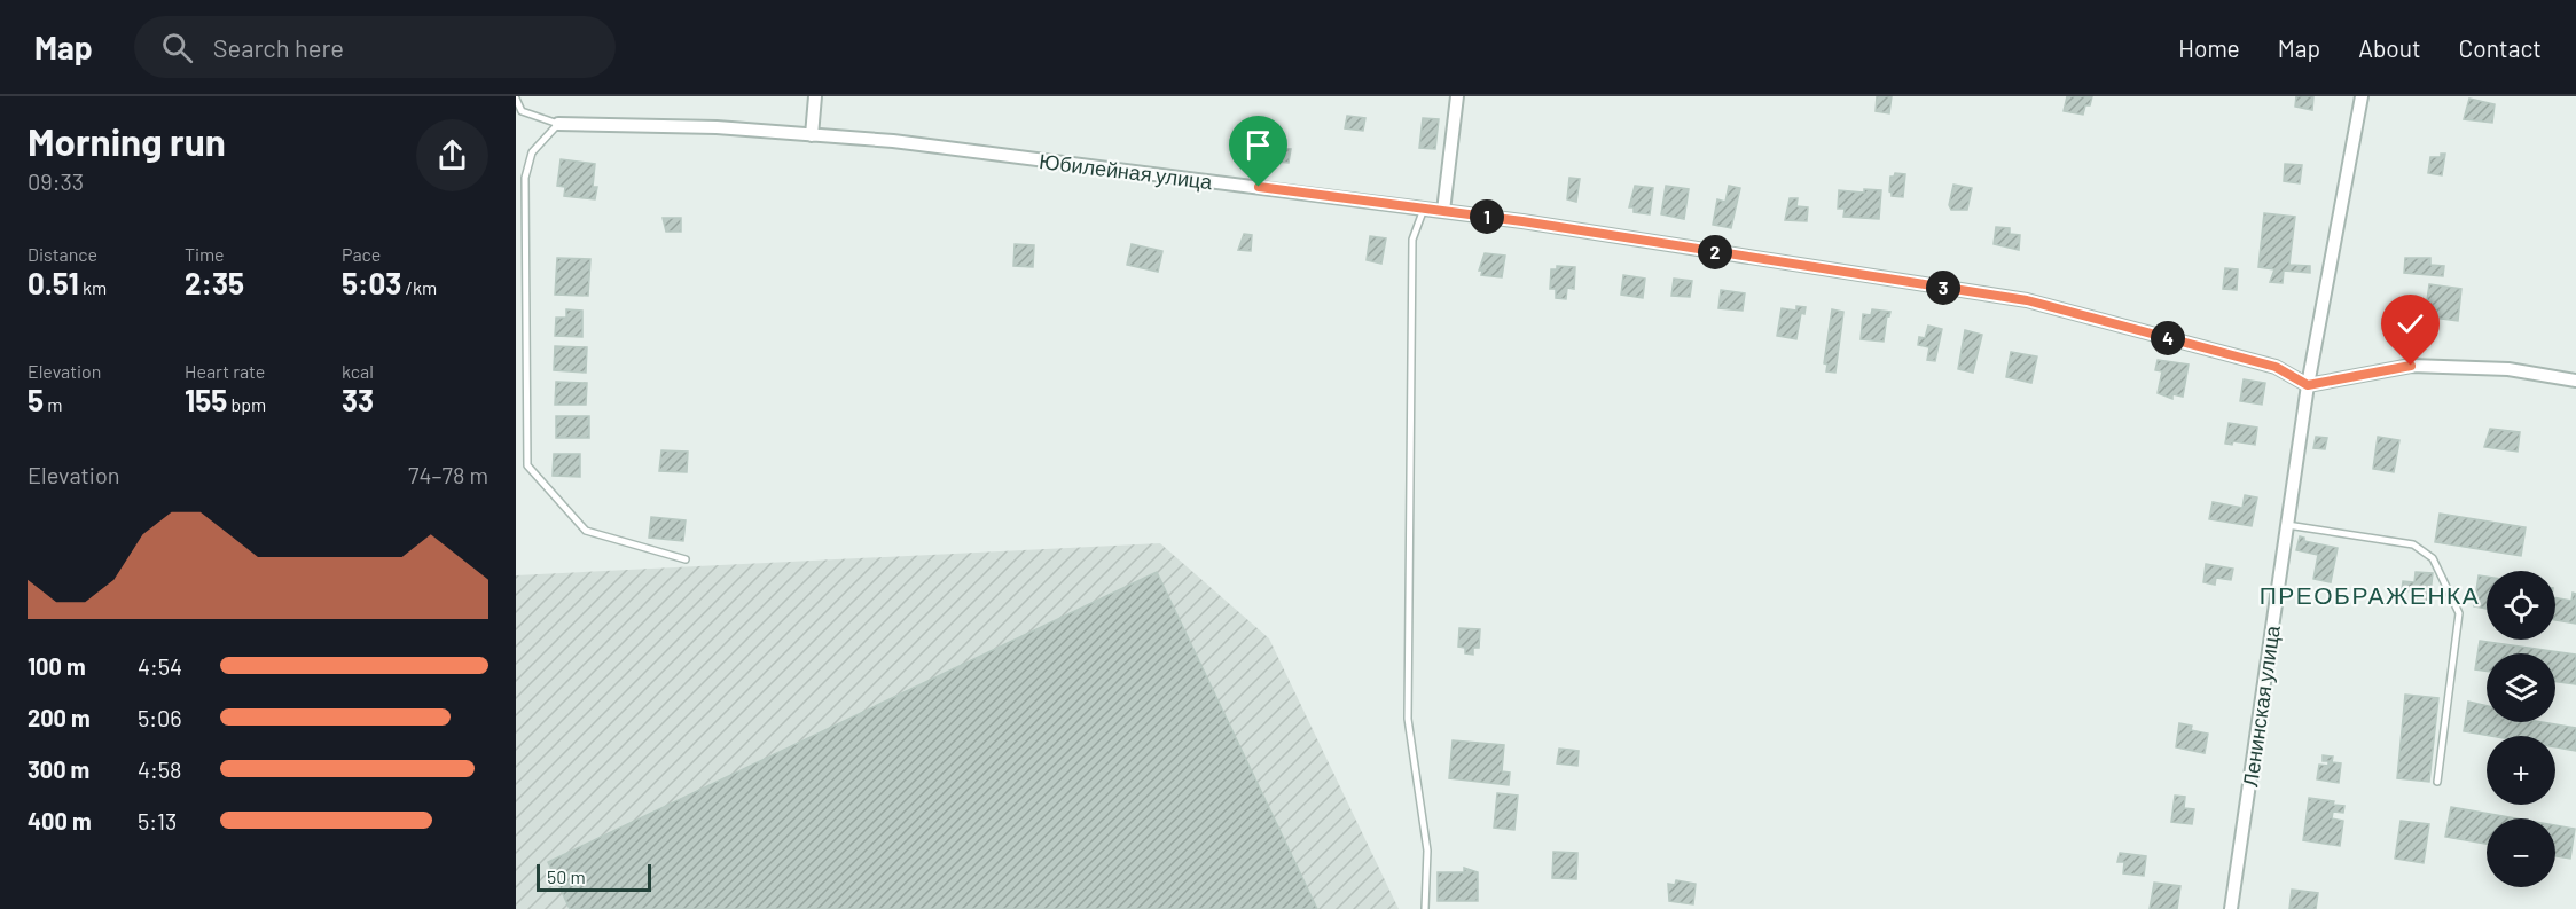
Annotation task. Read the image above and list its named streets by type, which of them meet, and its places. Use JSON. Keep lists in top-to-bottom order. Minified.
{"streets":{"street":["Юбилейная улица","Ленинская улица"]},"crossings":[["Юбилейная улица","Ленинская улица"]],"districts":["ПРЕОБРАЖЕНКА"],"scale_bar":"50 m","page":{"header":"Map","search":"Search here","nav":["Home","Map","About","Contact"],"heading":["Morning run","09:33"],"pins":["1","2","3","4"],"stats":[["Distance","0.51 km"],["Time","2:35"],["Pace","5:03 /km"],["Elevation","5 m"],["Heart rate","155 bpm"],["kcal","33"]],"chart":["Elevation","74–78 m"],"map_buttons":["+","−"],"list":[{"name":"100 m","note":"4:54"},{"name":"200 m","note":"5:06"},{"name":"300 m","note":"4:58"},{"name":"400 m","note":"5:13"}],"scale":"50 m"}}
